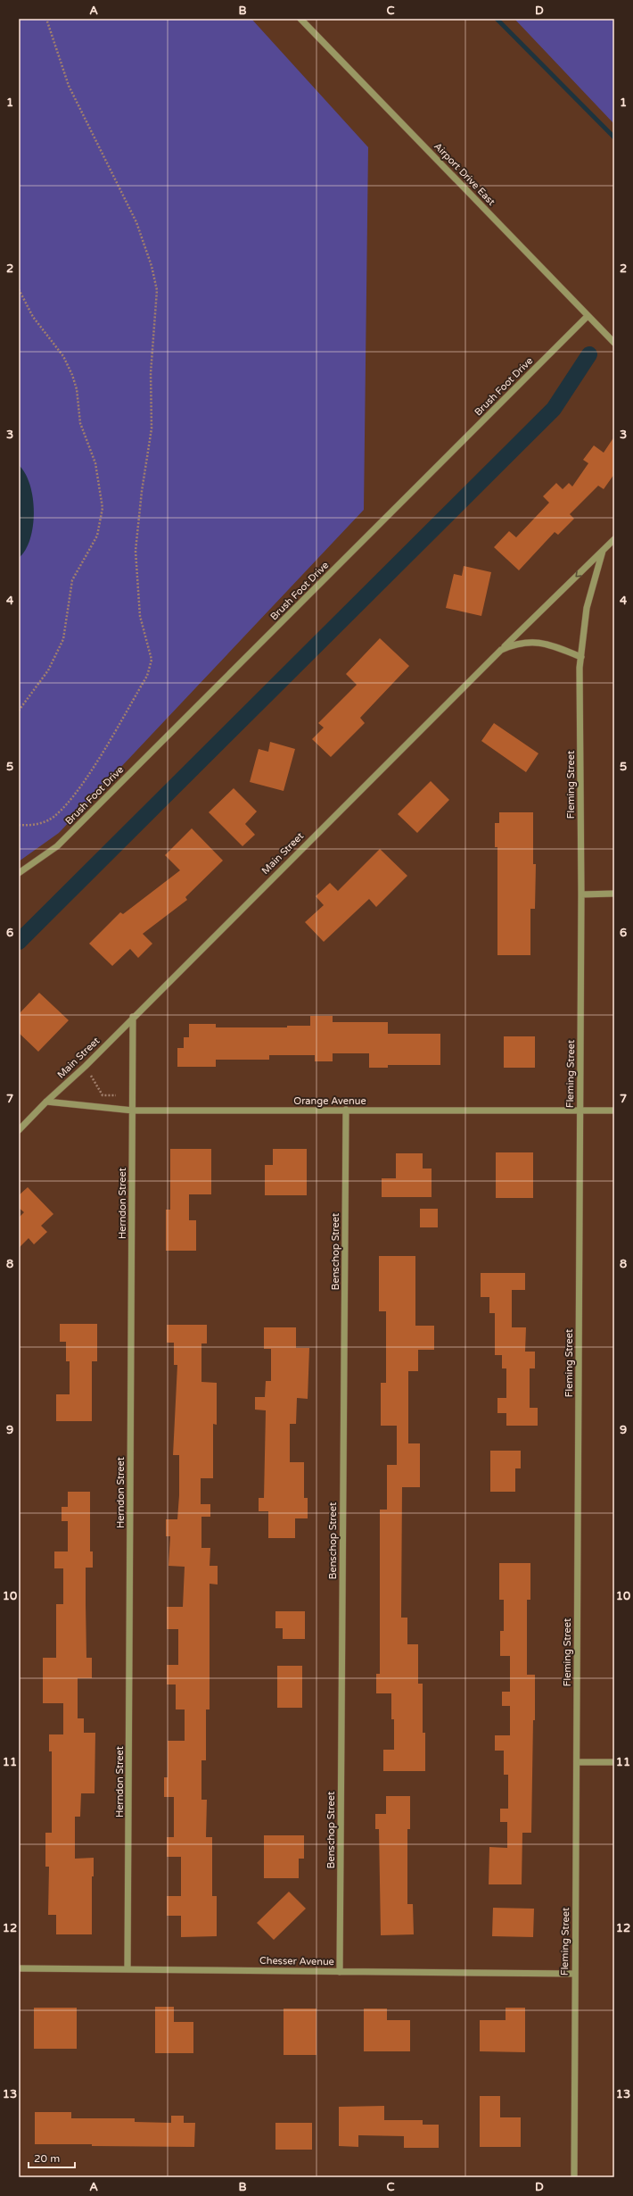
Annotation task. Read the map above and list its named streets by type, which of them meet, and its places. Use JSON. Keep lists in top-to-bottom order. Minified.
{"streets":{"street":["Airport Drive East","Brush Foot Drive","Fleming Street","Main Street","Orange Avenue","Herndon Street","Benschop Street","Chesser Avenue"]},"crossings":[["Airport Drive East","Brush Foot Drive"],["Fleming Street","Main Street"],["Fleming Street","Orange Avenue"],["Fleming Street","Chesser Avenue"],["Main Street","Orange Avenue"],["Main Street","Herndon Street"],["Orange Avenue","Herndon Street"],["Orange Avenue","Benschop Street"],["Herndon Street","Chesser Avenue"],["Benschop Street","Chesser Avenue"]],"scale_bar":"20 m","grid":{"columns":["A","B","C","D"],"rows":["1","2","3","4","5","6","7","8","9","10","11","12","13"]}}
